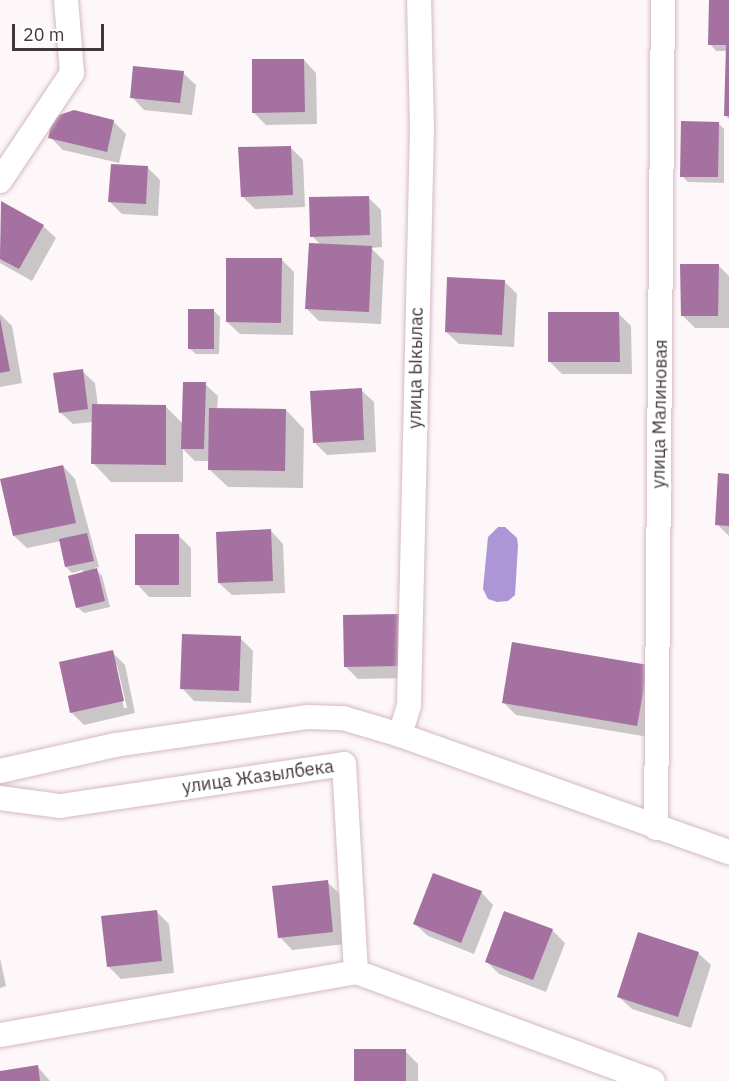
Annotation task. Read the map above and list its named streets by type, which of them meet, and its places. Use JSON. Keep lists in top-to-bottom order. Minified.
{"streets":{"street":["улица Ыкылас","улица Малиновая","улица Жазылбека"]},"scale_bar":"20 m"}
